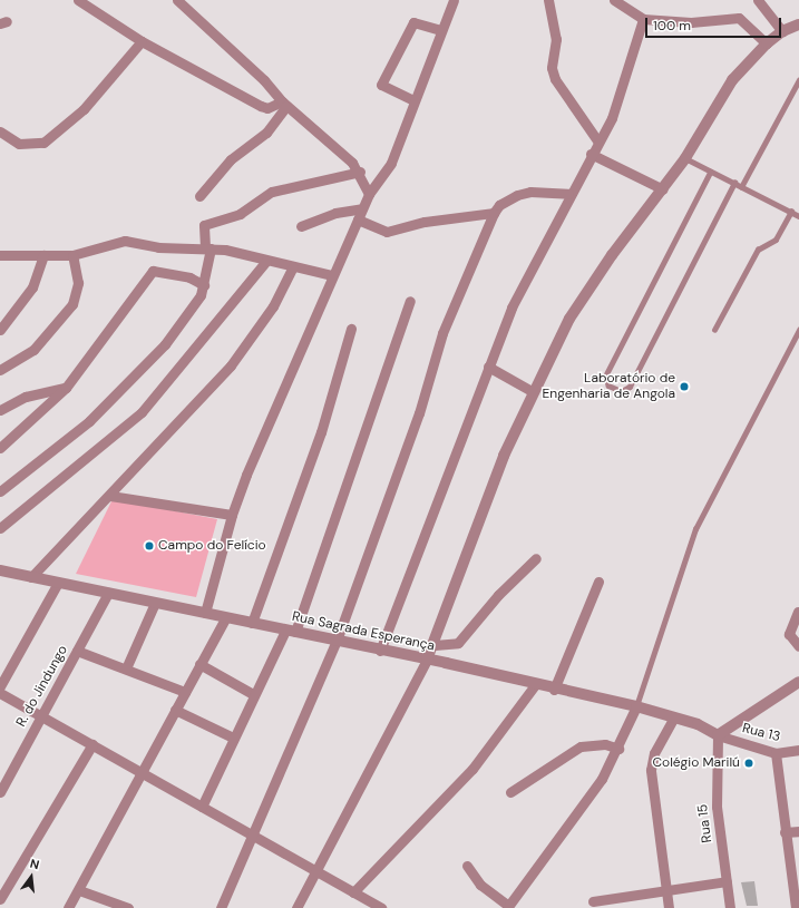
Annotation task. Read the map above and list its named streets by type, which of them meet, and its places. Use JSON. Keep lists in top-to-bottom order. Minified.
{"streets":{"street":["Rua Sagrada Esperança","R. do Jindungo","Rua 13","Rua 15"]},"crossings":[["Rua Sagrada Esperança","R. do Jindungo"],["Rua Sagrada Esperança","Rua 13"],["Rua Sagrada Esperança","Rua 15"],["Rua 13","Rua 15"]],"places":["Laboratório de Engenharia de Angola","Campo do Felício","Colégio Marilú"],"scale_bar":"100 m","north":"top"}
